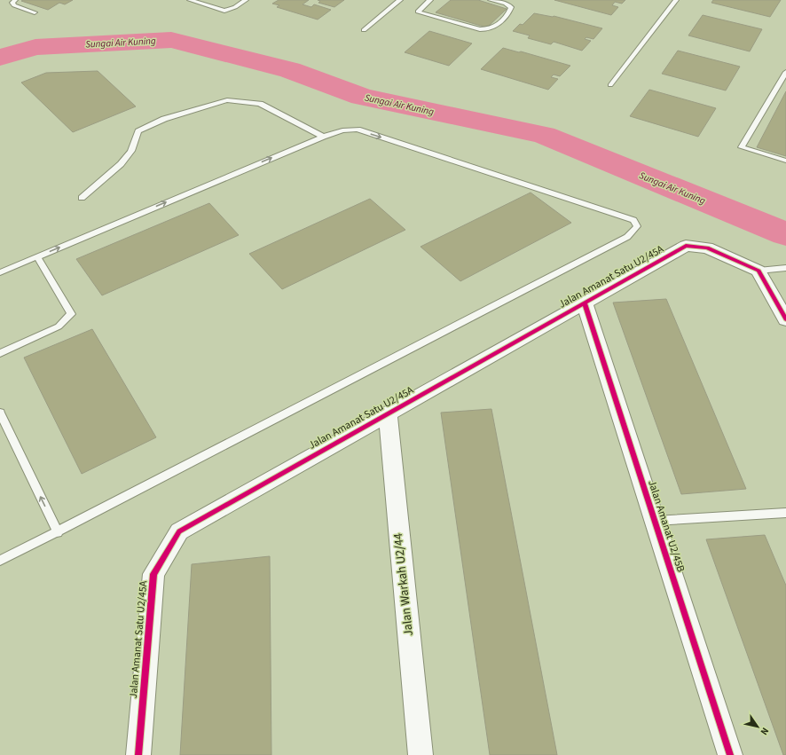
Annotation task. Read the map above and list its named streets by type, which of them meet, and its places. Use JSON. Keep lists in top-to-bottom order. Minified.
{"streets":{"street":["Jalan Amanat Satu U2/45A","Jalan Amanat U2/45B","Jalan Warkah U2/44"]},"crossings":[["Jalan Amanat Satu U2/45A","Jalan Amanat U2/45B"],["Jalan Amanat Satu U2/45A","Jalan Warkah U2/44"]],"water":["Sungai Air Kuning"],"north":"bottom right"}
